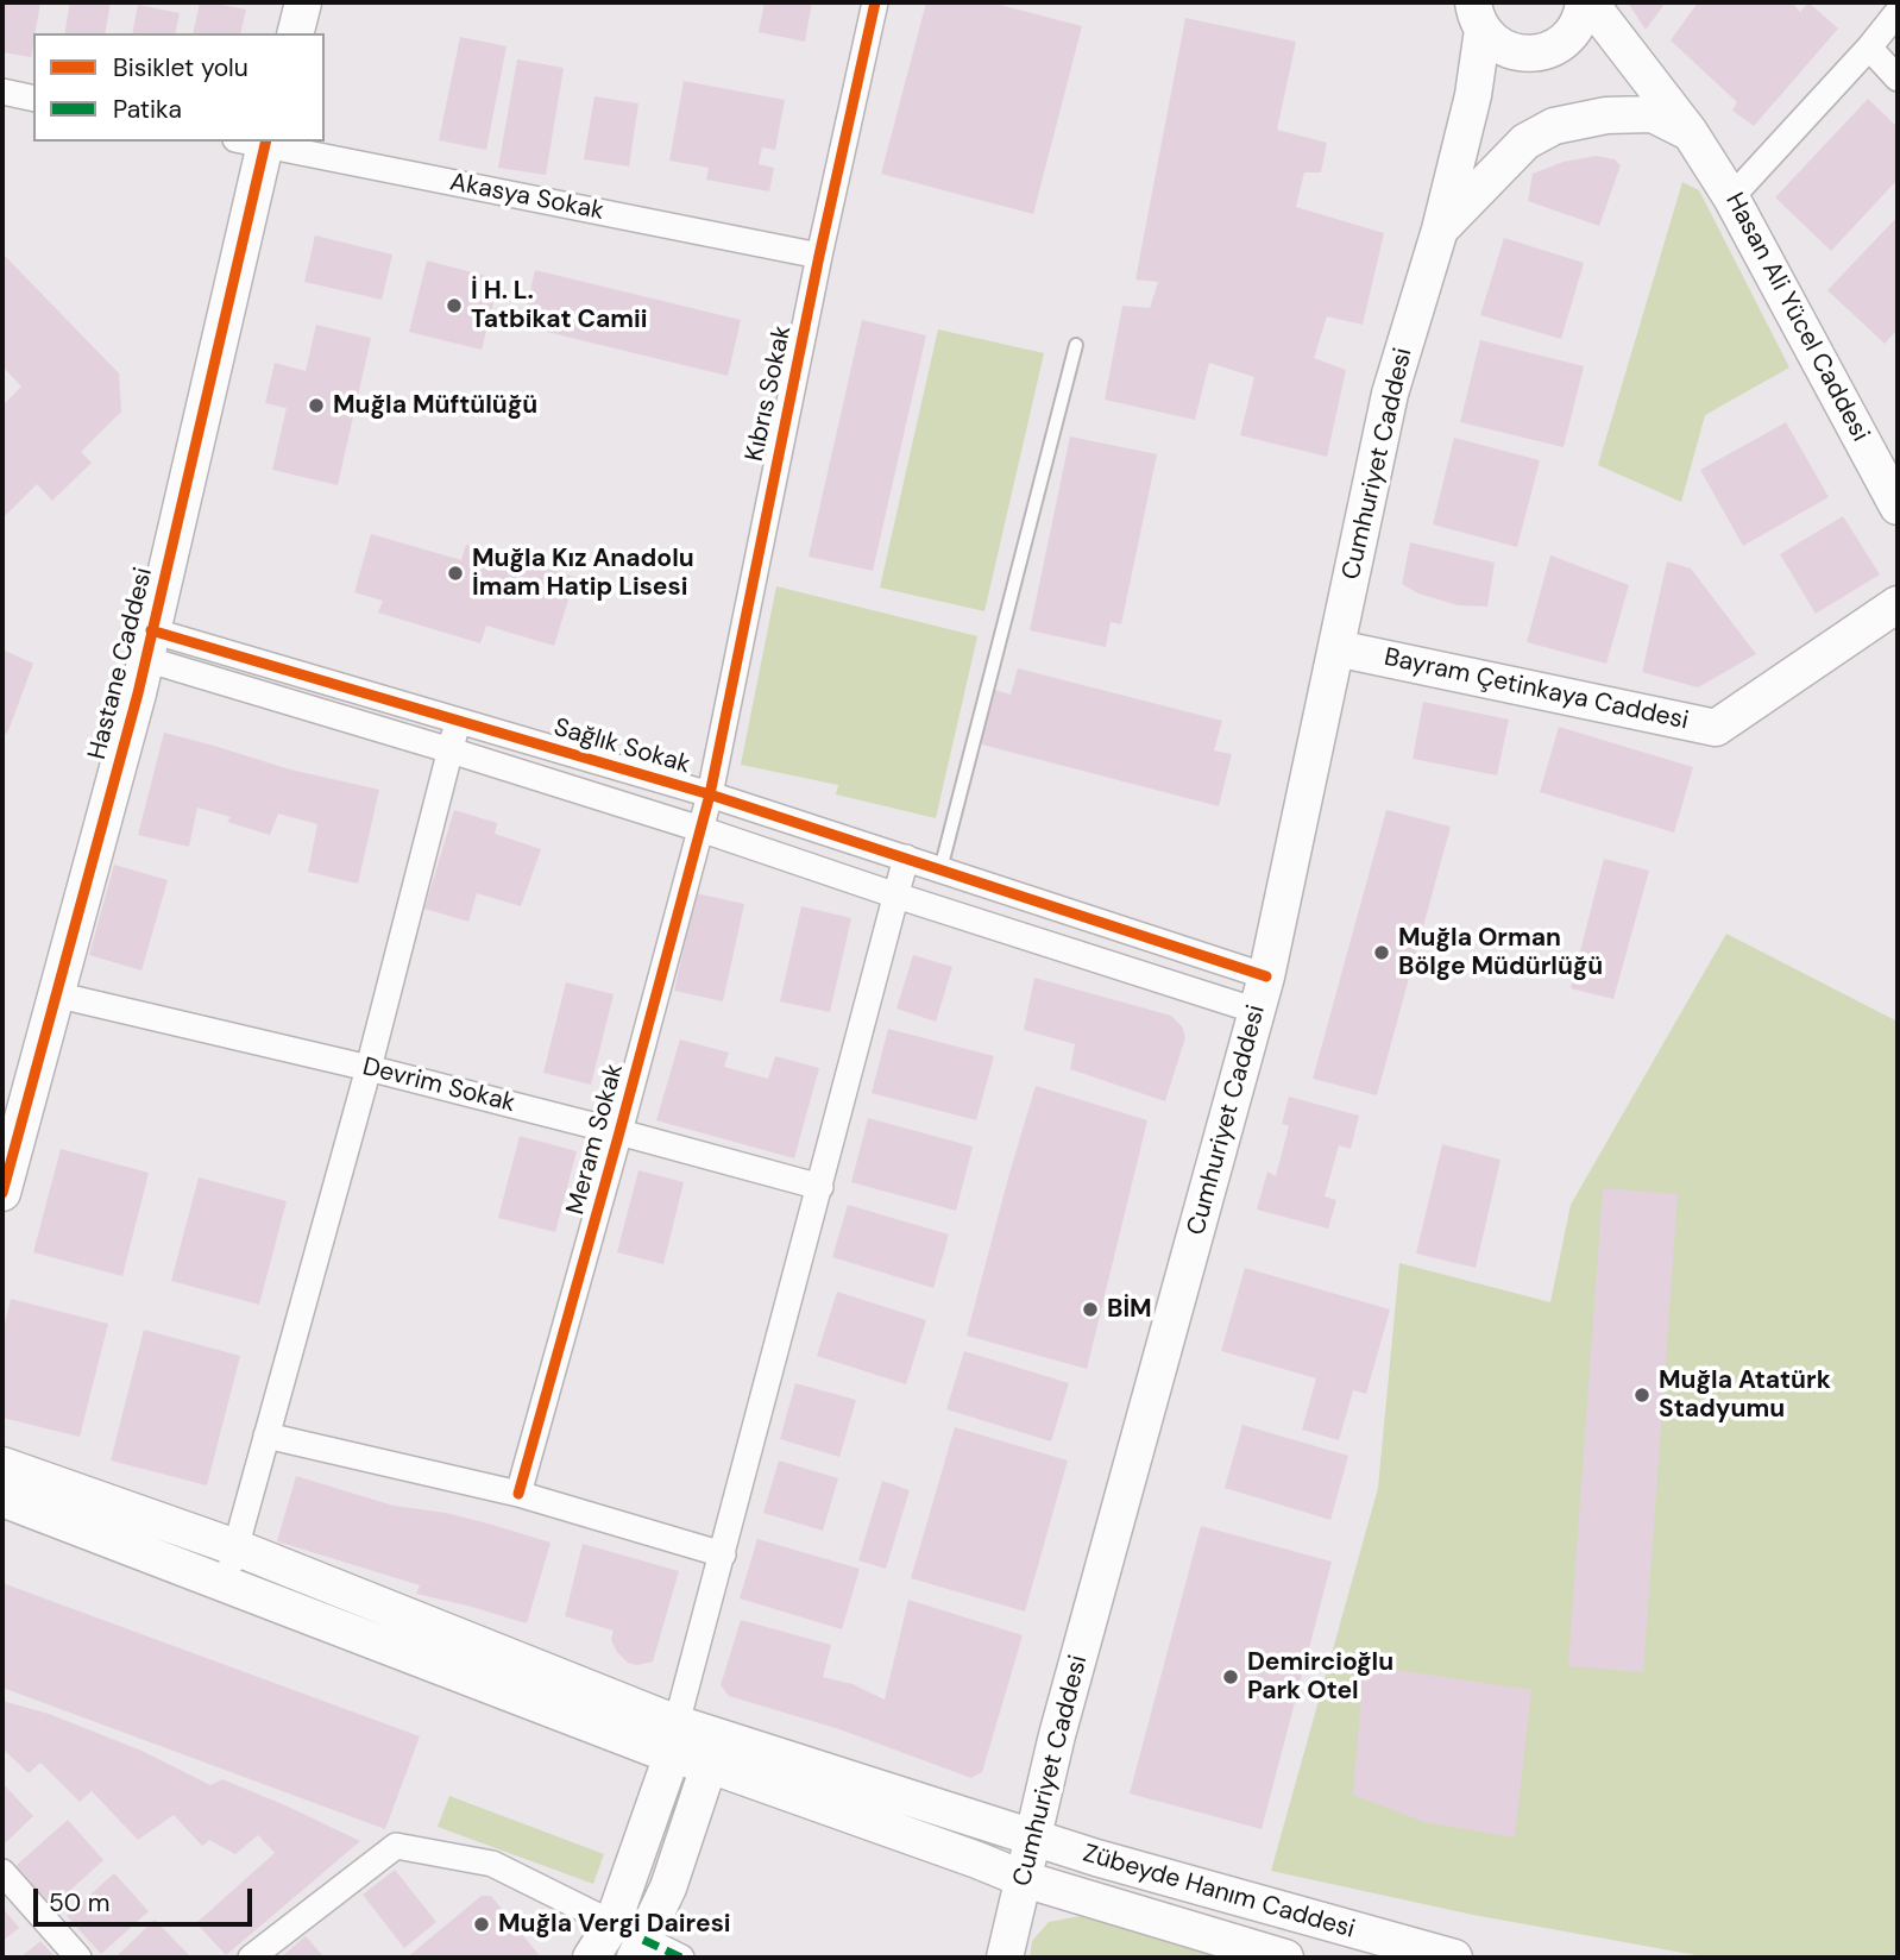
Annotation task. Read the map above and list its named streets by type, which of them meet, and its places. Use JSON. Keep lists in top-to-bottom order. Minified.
{"streets":{"main road":["Hasan Ali Yücel Caddesi","Cumhuriyet Caddesi","Hastane Caddesi","Bayram Çetinkaya Caddesi","Zübeyde Hanım Caddesi"],"street":["Akasya Sokak","Kıbrıs Sokak","Sağlık Sokak","Devrim Sokak","Meram Sokak"]},"crossings":[["Akasya Sokak","Kıbrıs Sokak"],["Akasya Sokak","Hastane Caddesi"],["Kıbrıs Sokak","Sağlık Sokak"],["Kıbrıs Sokak","Meram Sokak"],["Cumhuriyet Caddesi","Bayram Çetinkaya Caddesi"],["Cumhuriyet Caddesi","Sağlık Sokak"],["Cumhuriyet Caddesi","Zübeyde Hanım Caddesi"],["Hastane Caddesi","Sağlık Sokak"],["Hastane Caddesi","Devrim Sokak"],["Sağlık Sokak","Meram Sokak"],["Devrim Sokak","Meram Sokak"]],"places":["İ H. L. Tatbikat Camii","Muğla Müftülüğü","Muğla Kız Anadolu İmam Hatip Lisesi","Muğla Orman Bölge Müdürlüğü","BİM","Muğla Atatürk Stadyumu","Demircioğlu Park Otel","Muğla Vergi Dairesi"],"legend":["Bisiklet yolu","Patika"],"scale_bar":"50 m"}
